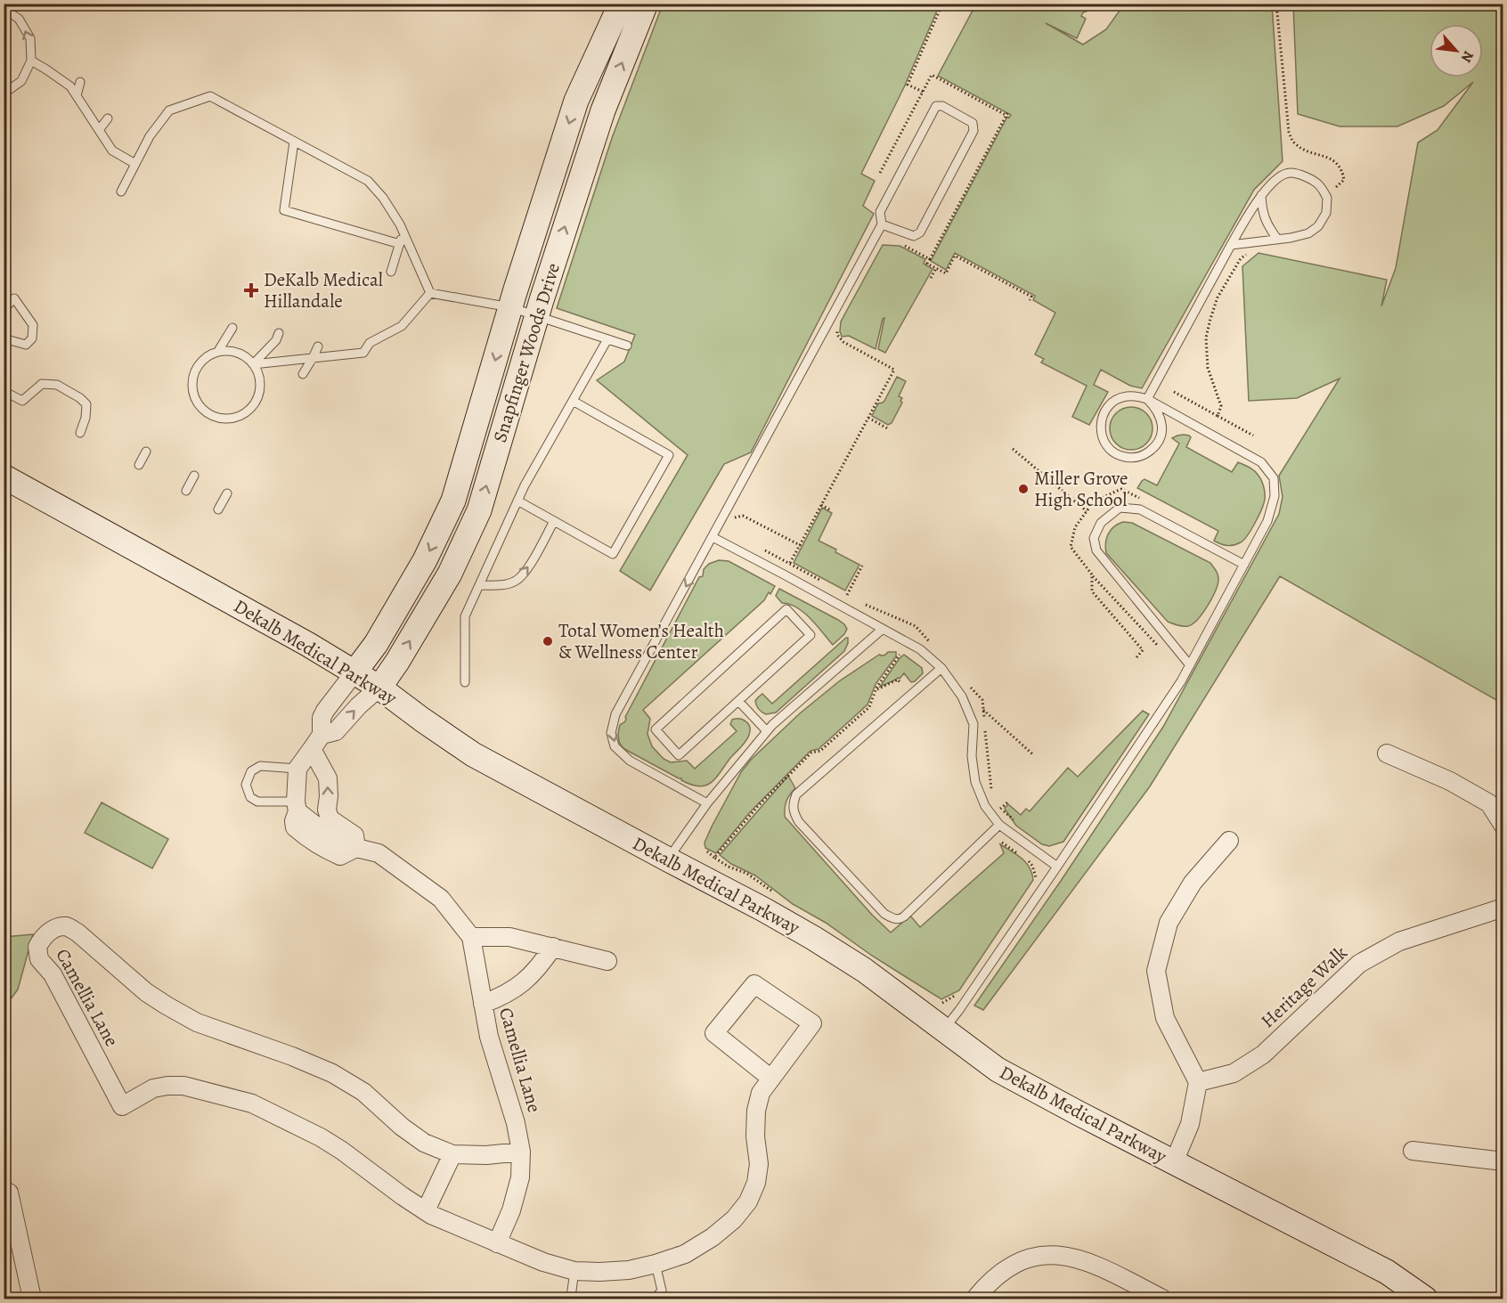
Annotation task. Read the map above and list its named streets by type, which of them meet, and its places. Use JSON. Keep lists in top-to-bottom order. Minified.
{"streets":{"main road":["Snapfinger Woods Drive","Dekalb Medical Parkway"],"street":["Heritage Walk","Camellia Lane"]},"crossings":[["Snapfinger Woods Drive","Dekalb Medical Parkway"]],"places":{"health":["DeKalb Medical Hillandale"],"other":["Miller Grove High School","Total Women’s Health & Wellness Center"]},"north":"bottom right"}
